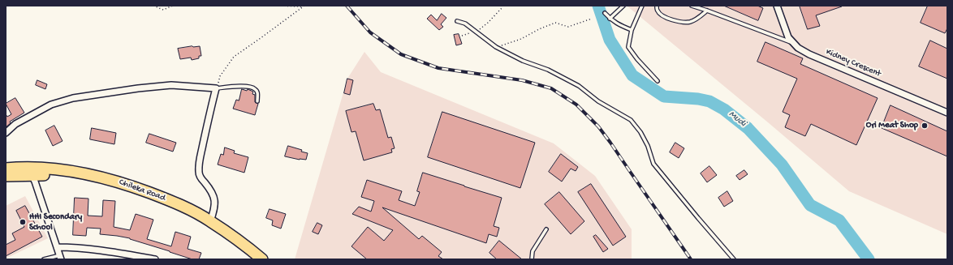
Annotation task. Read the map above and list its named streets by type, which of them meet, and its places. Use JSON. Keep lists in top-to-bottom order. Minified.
{"streets":{"highway":["Chileka Road"],"street":["Kidney Crescent"]},"water":["Mudi"],"places":["Ori Meat Shop","HHI Secondary School"]}
